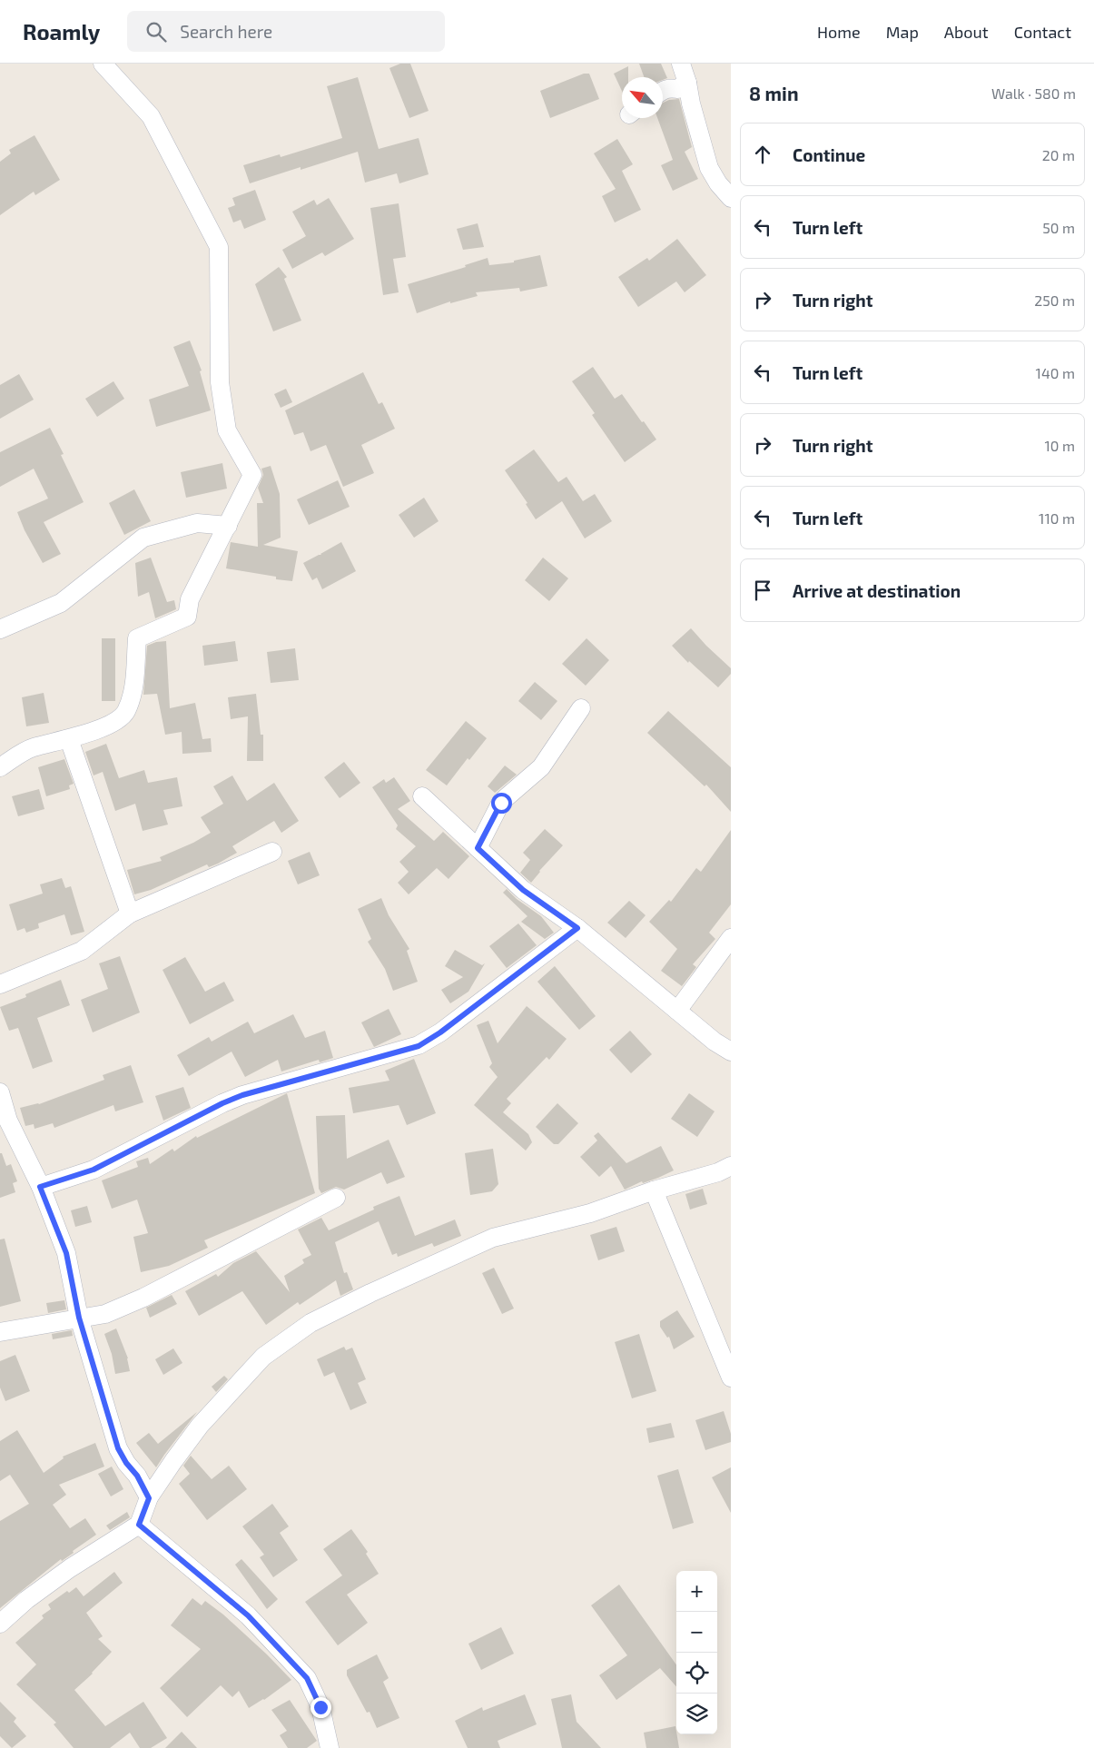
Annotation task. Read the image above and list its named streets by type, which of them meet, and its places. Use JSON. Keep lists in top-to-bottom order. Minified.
{"north":"top left","page":{"header":"Roamly","search":"Search here","nav":["Home","Map","About","Contact"],"heading":["8 min","Walk · 580 m"],"list":[["Continue","20 m"],["Turn left","50 m"],["Turn right","250 m"],["Turn left","140 m"],["Turn right","10 m"],["Turn left","110 m"],"Arrive at destination"],"map_buttons":["+","−"]}}
